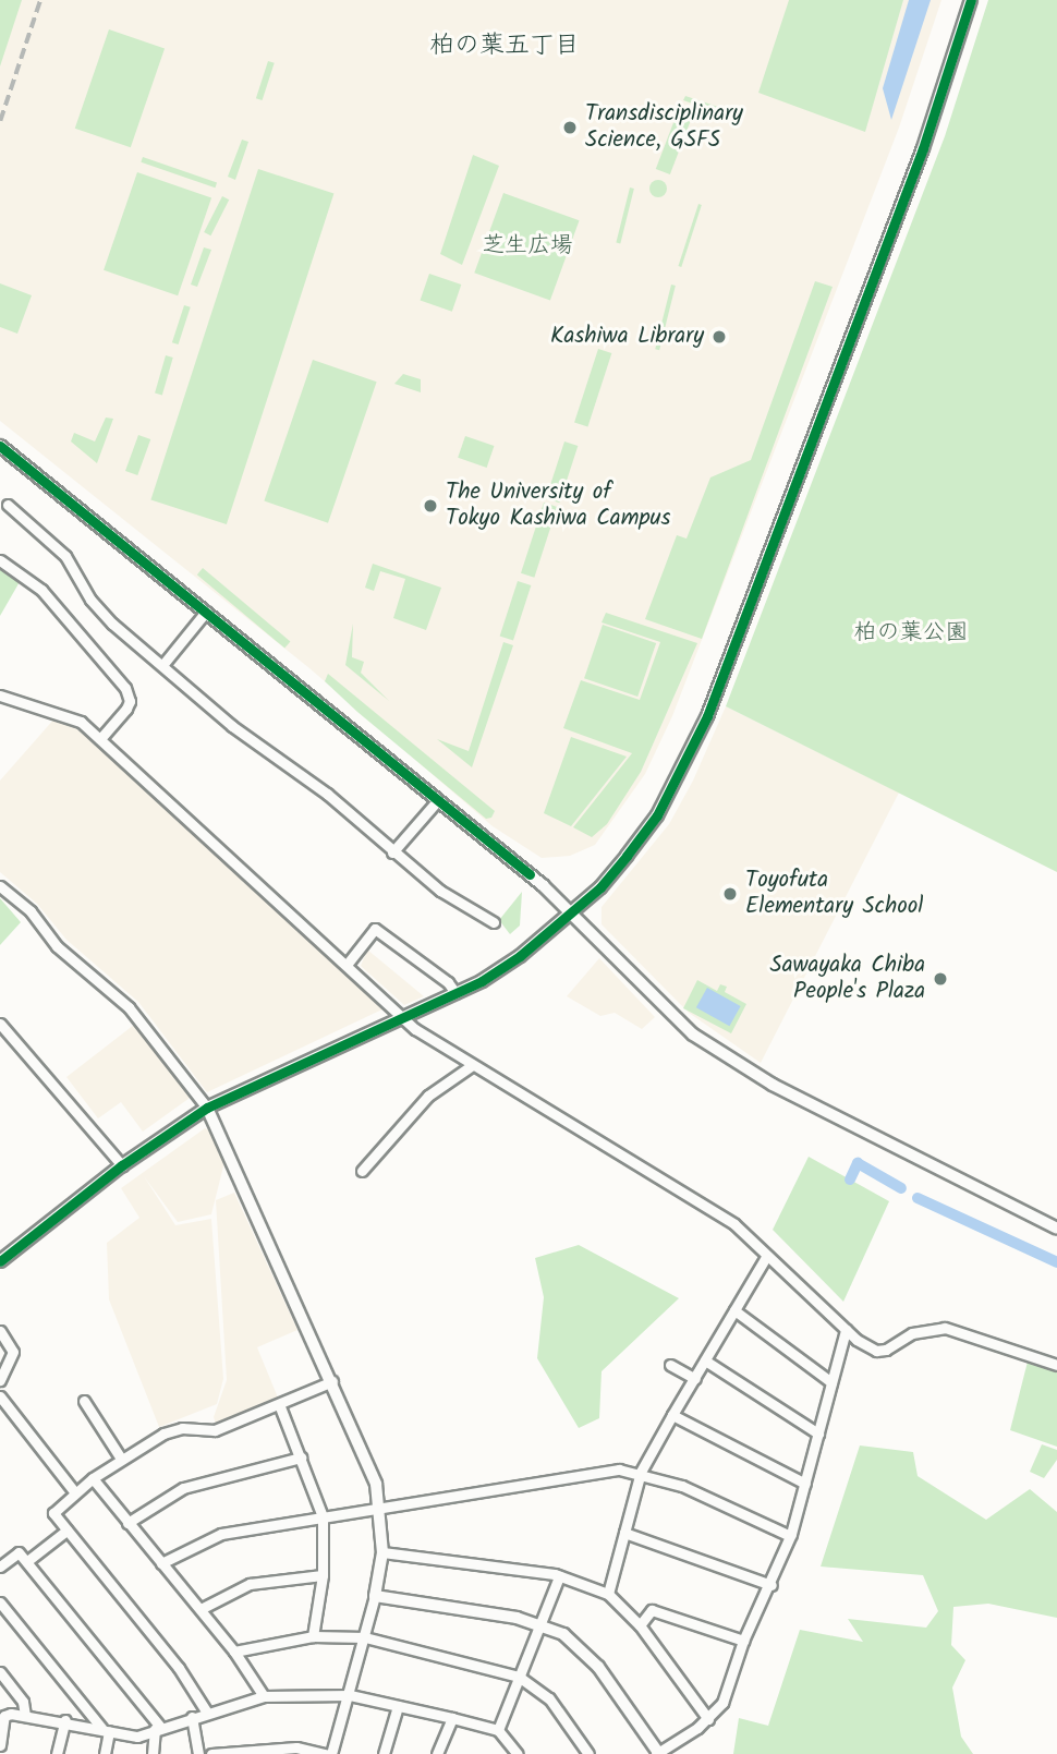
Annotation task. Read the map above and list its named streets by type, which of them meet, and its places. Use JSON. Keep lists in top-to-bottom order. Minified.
{"districts":["柏の葉五丁目"],"parks":["芝生広場","柏の葉公園"],"places":["Transdisciplinary Science, GSFS","Kashiwa Library","The University of Tokyo Kashiwa Campus","Toyofuta Elementary School","Sawayaka Chiba People's Plaza"]}
